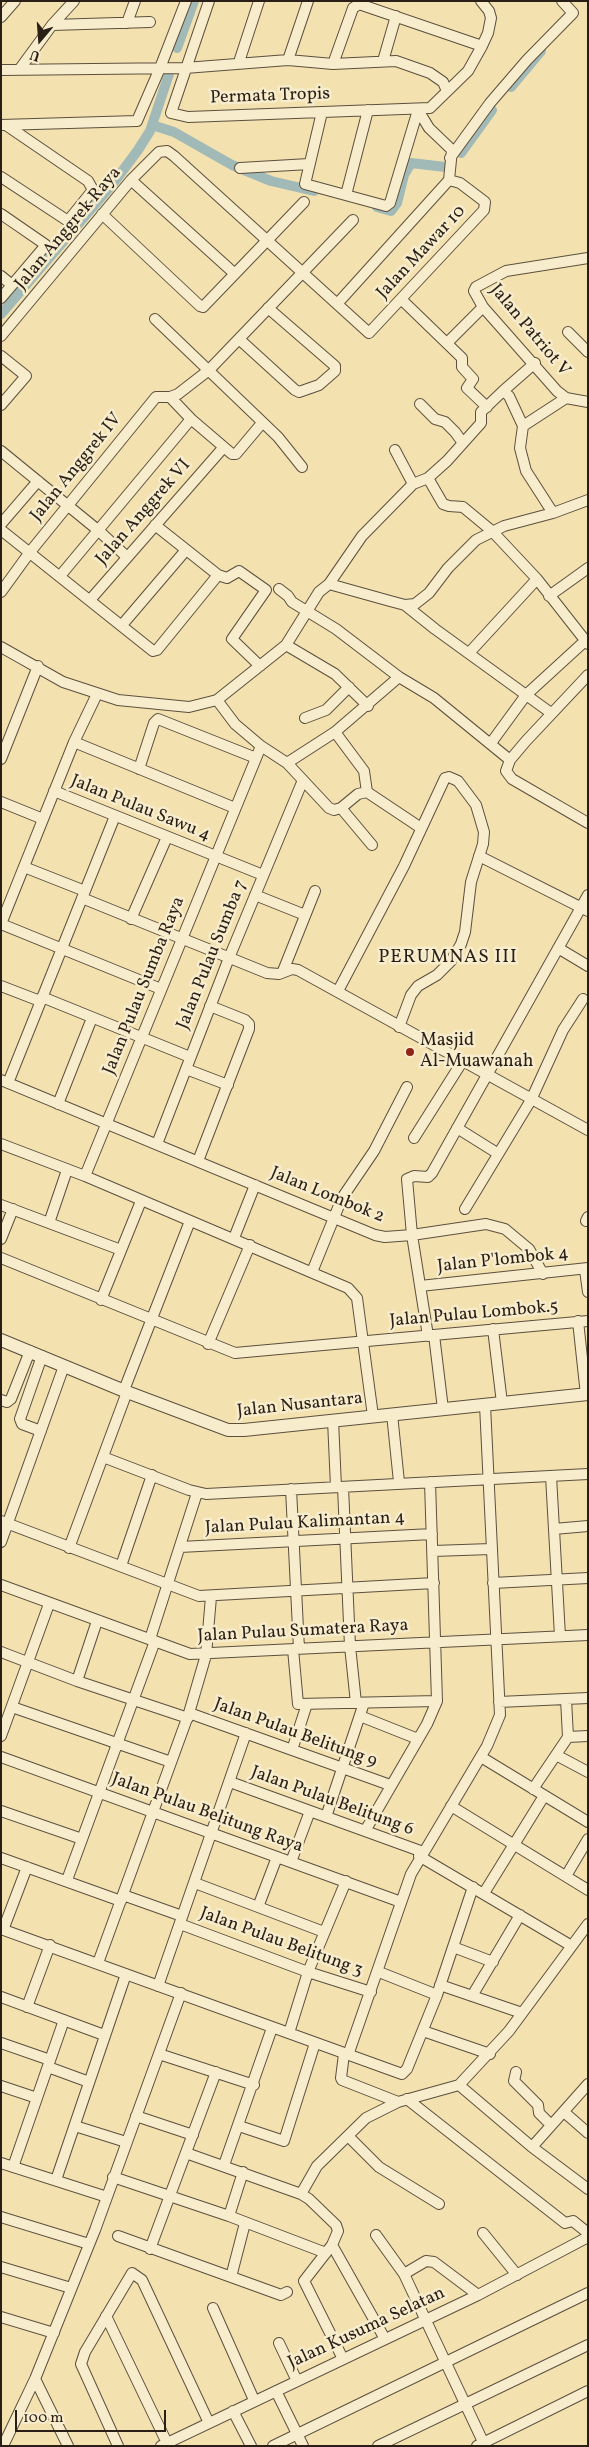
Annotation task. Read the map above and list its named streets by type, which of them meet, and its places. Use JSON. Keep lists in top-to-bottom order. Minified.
{"streets":{"street":["Permata Tropis","Jalan Anggrek Raya","Jalan Mawar 10","Jalan Patriot V","Jalan Anggrek IV","Jalan Anggrek VI","Jalan Pulau Sawu 4","Jalan Pulau Sumba 7","Jalan Pulau Sumba Raya","Jalan Lombok 2","Jalan P'lombok 4","Jalan Pulau Lombok.5","Jalan Nusantara","Jalan Pulau Kalimantan 4","Jalan Pulau Sumatera Raya","Jalan Pulau Belitung 9","Jalan Pulau Belitung 6","Jalan Pulau Belitung Raya","Jalan Pulau Belitung 3","Jalan Kusuma Selatan"]},"crossings":[["Jalan Pulau Sawu 4","Jalan Pulau Sumba 7"],["Jalan Pulau Sawu 4","Jalan Pulau Sumba Raya"],["Jalan Pulau Sumba 7","Jalan Lombok 2"],["Jalan Pulau Sumba Raya","Jalan Lombok 2"],["Jalan Lombok 2","Jalan P'lombok 4"]],"districts":["PERUMNAS III"],"places":["Masjid Al-Muawanah"],"scale_bar":"100 m","north":"bottom"}
